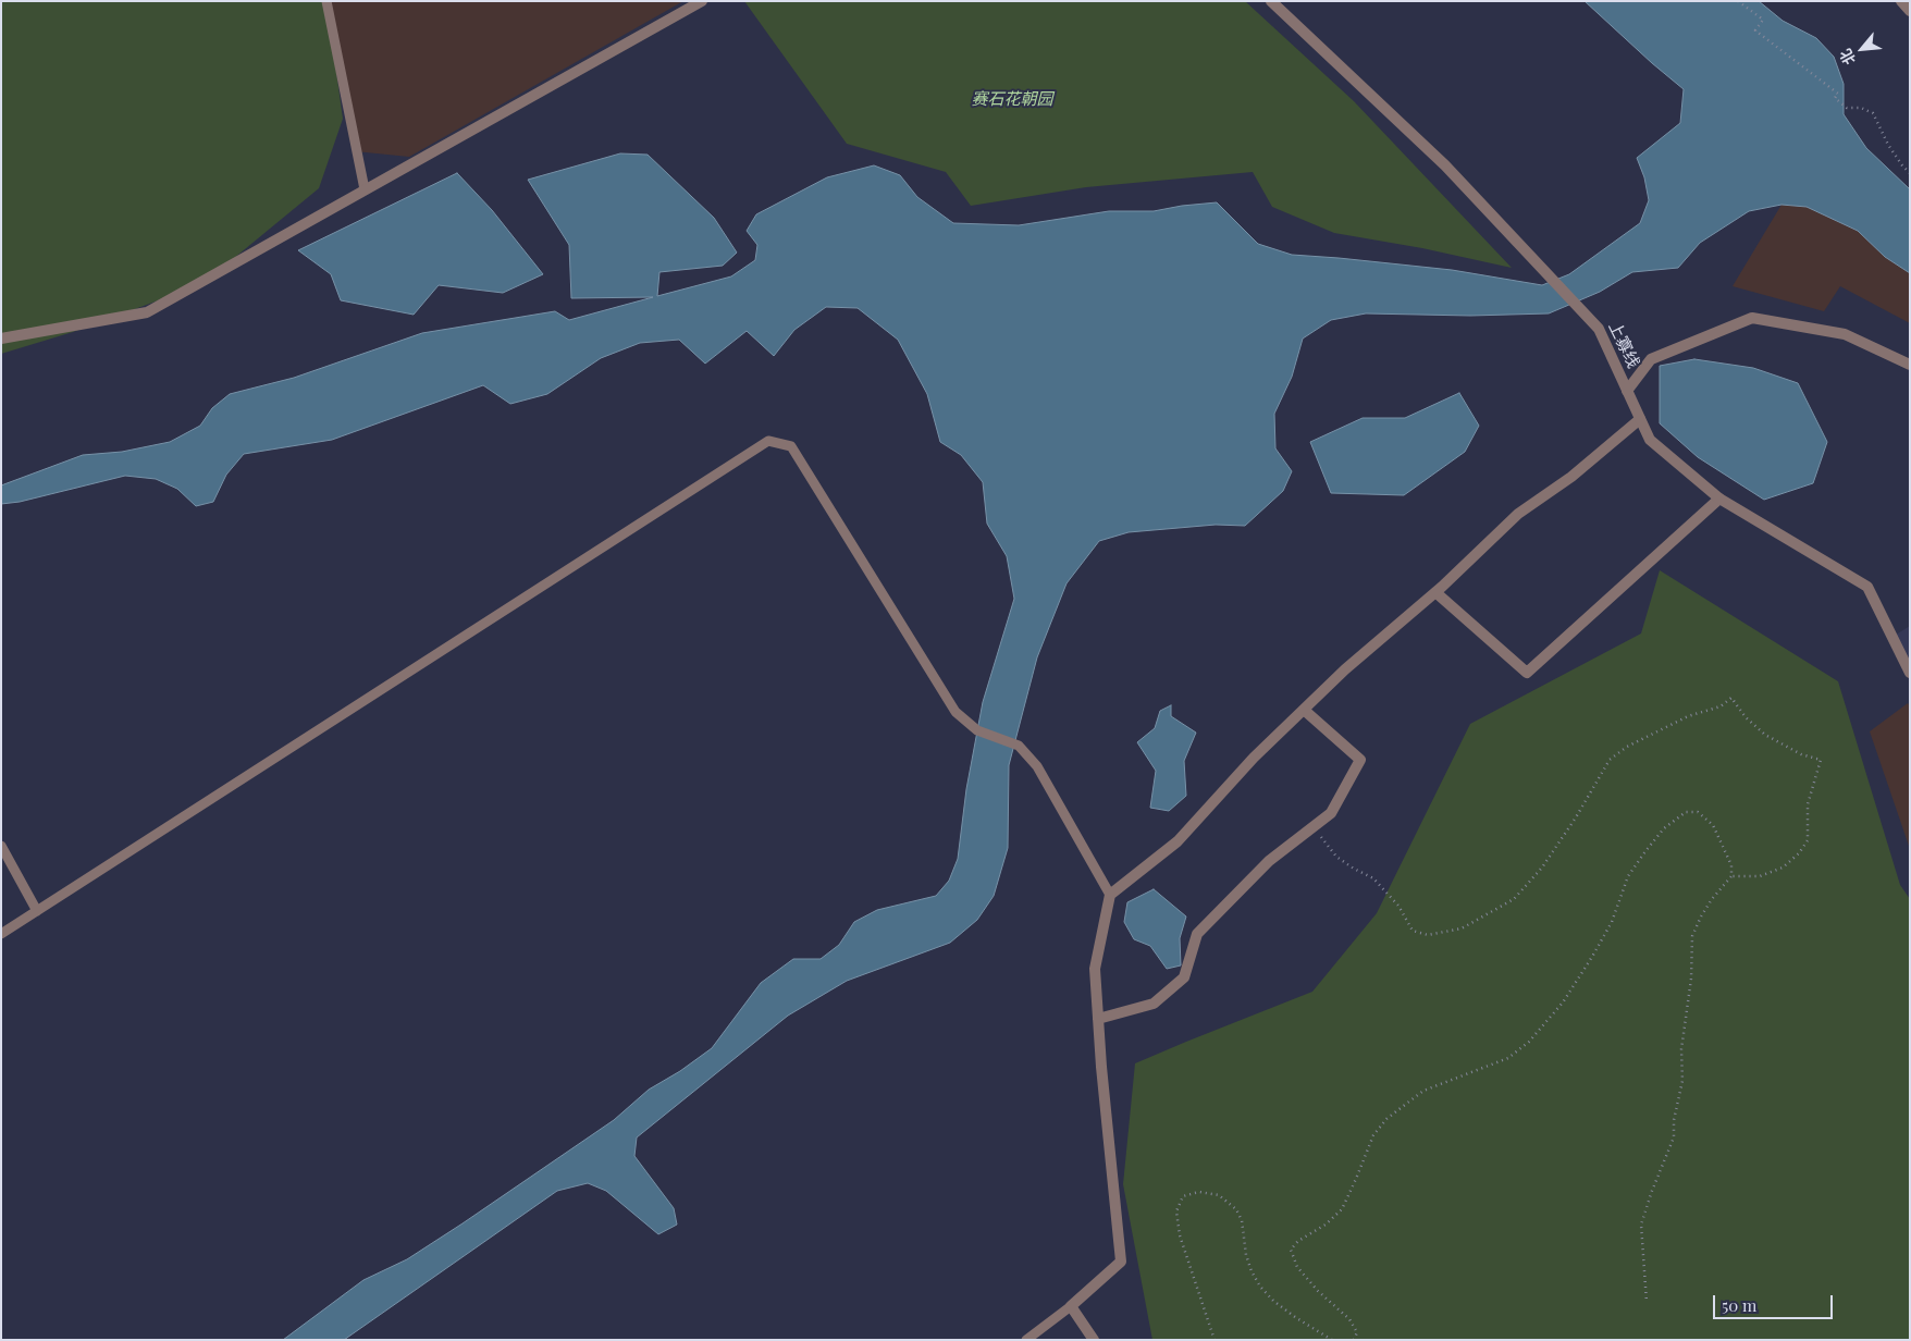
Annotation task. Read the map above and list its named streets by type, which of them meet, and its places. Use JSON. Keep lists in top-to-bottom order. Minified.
{"streets":{"street":["上寡线"]},"parks":["赛石花朝园"],"scale_bar":"50 m","north":"bottom left"}
